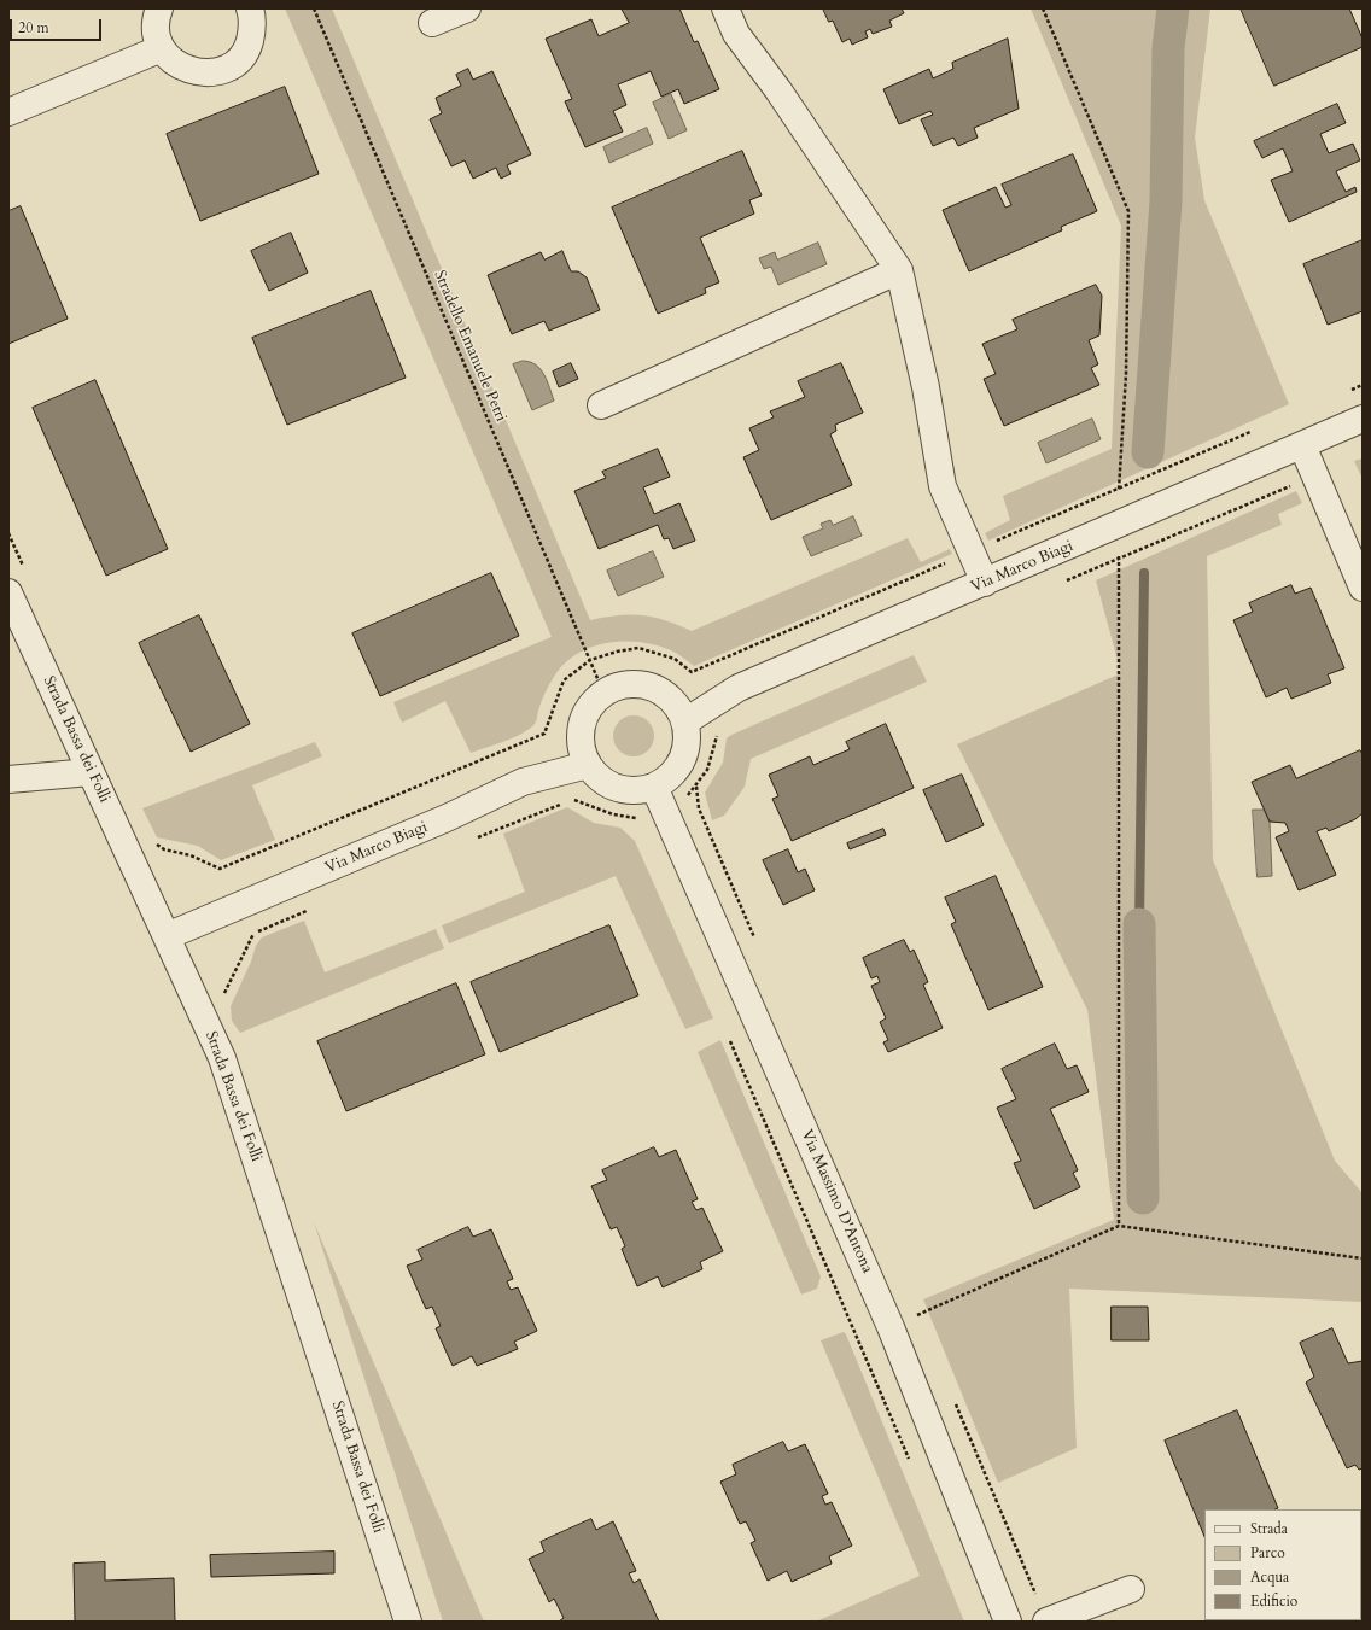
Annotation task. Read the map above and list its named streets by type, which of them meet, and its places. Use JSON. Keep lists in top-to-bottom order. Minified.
{"streets":{"street":["Via Marco Biagi","Strada Bassa dei Folli","Via Massimo D'Antona"],"path":["Stradello Emanuele Petri"]},"crossings":[["Stradello Emanuele Petri","Via Marco Biagi"],["Stradello Emanuele Petri","Via Massimo D'Antona"],["Via Marco Biagi","Strada Bassa dei Folli"],["Via Marco Biagi","Via Massimo D'Antona"]],"legend":["Strada","Parco","Acqua","Edificio"],"scale_bar":"20 m"}
